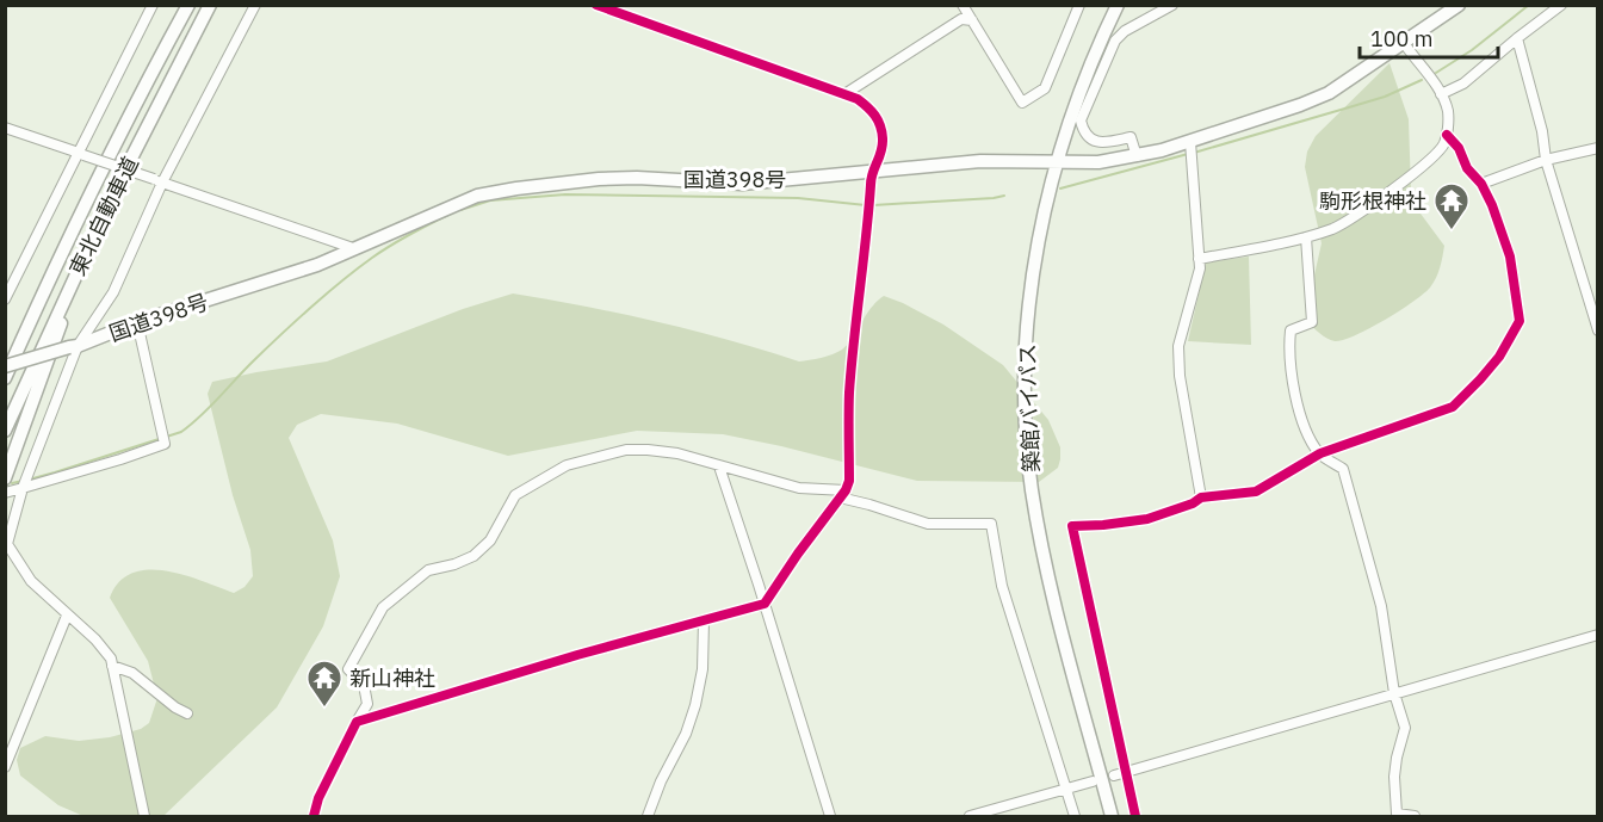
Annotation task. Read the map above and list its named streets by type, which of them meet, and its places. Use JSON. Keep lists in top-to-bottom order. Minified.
{"streets":{"highway":["国道398号","東北自動車道","築館バイパス"]},"crossings":[["国道398号","築館バイパス"]],"places":{"temple":["駒形根神社","新山神社"]},"scale_bar":"100 m"}
